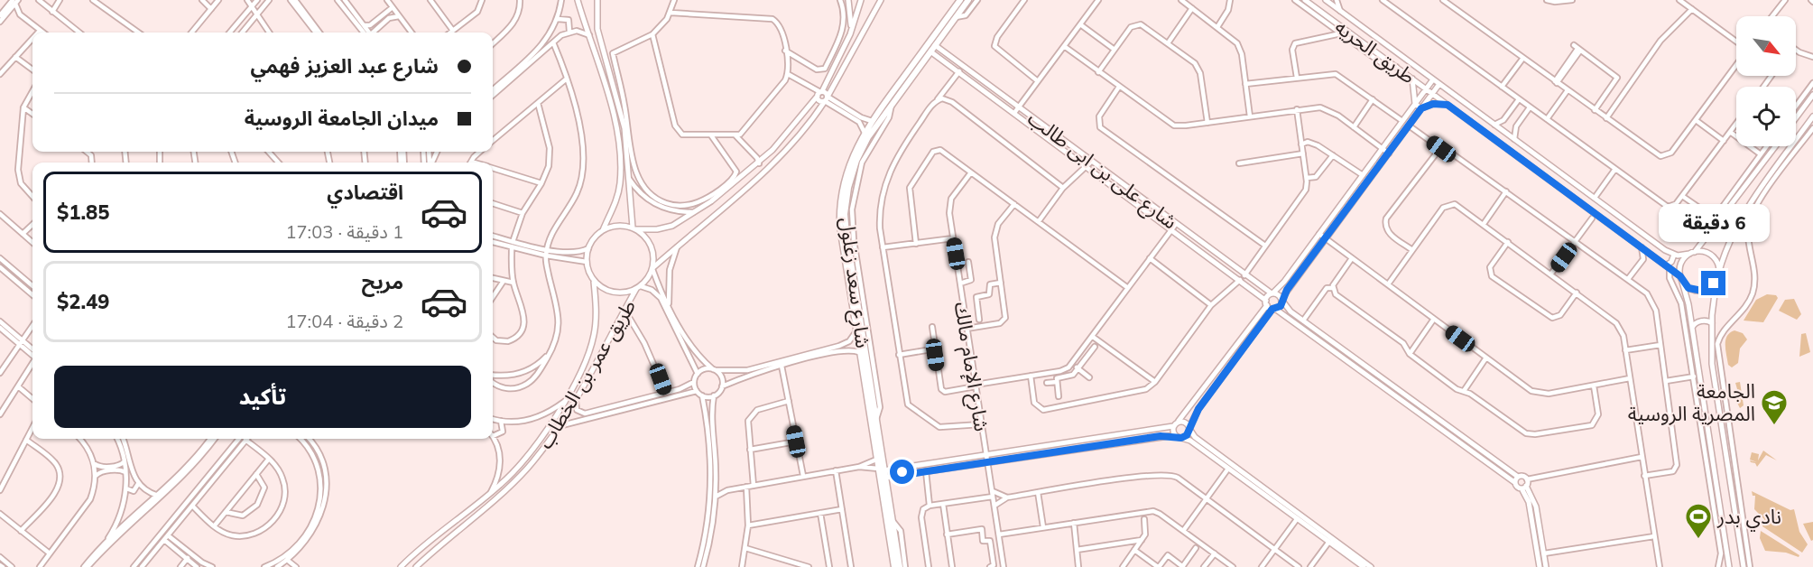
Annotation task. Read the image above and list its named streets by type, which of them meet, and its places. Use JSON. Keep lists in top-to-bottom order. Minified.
{"streets":{"main road":["شارع سعد زغلول"],"street":["طريق الحريه","شارع على بن ابى طالب","شارع الإمام مالك","طريق عمر بن الخطاب"]},"crossings":[["شارع على بن ابى طالب","شارع سعد زغلول"]],"places":{"school or university":["الجامعة المصرية الروسية"],"sports":["نادي بدر"]},"north":"bottom right","page":{"banner":["شارع عبد العزيز فهمي","ميدان الجامعة الروسية"],"list":[{"name":"اقتصادي","note":"1 دقيقة · 17:03","value":"$1.85"},{"name":"مريح","note":"2 دقيقة · 17:04","value":"$2.49"}],"bubble":"6 دقيقة","buttons":"تأكيد"}}
